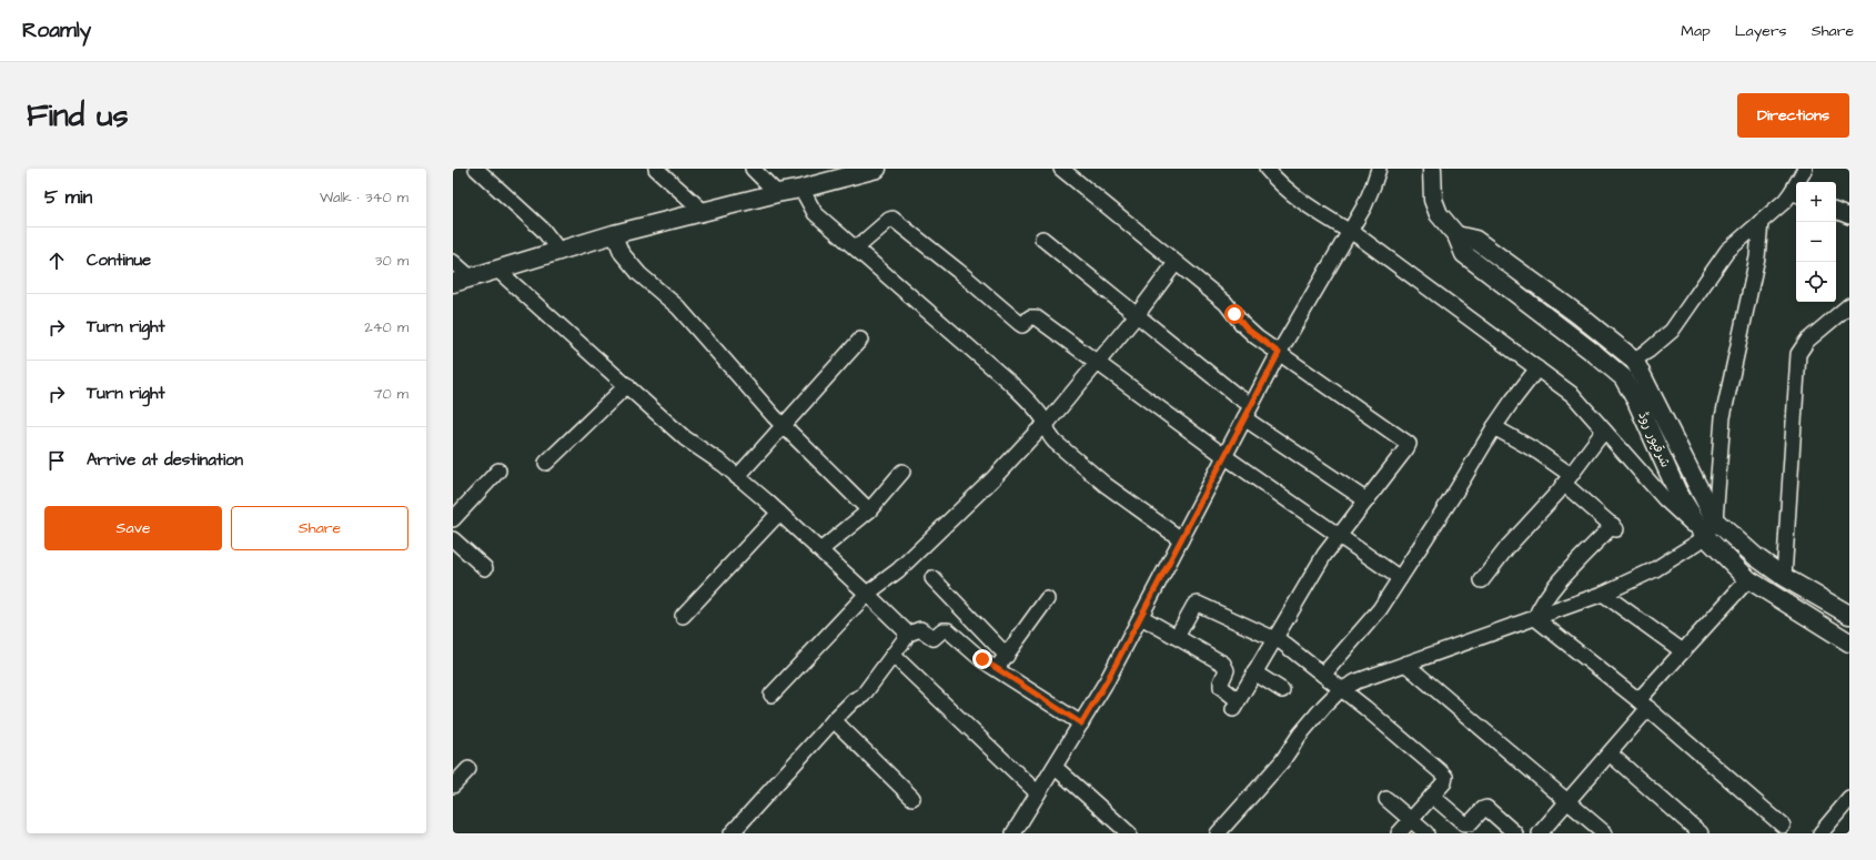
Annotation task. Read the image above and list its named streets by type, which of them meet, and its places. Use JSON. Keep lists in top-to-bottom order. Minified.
{"streets":{"main road":["شرقپور روڈ"]},"page":{"header":"Roamly","nav":["Map","Layers","Share"],"buttons":["Directions",["Save","Share"]],"title":"Find us","heading":["5 min","Walk · 340 m"],"map_buttons":["+","−"],"list":[["Continue","30 m"],["Turn right","240 m"],["Turn right","70 m"],"Arrive at destination"]}}
